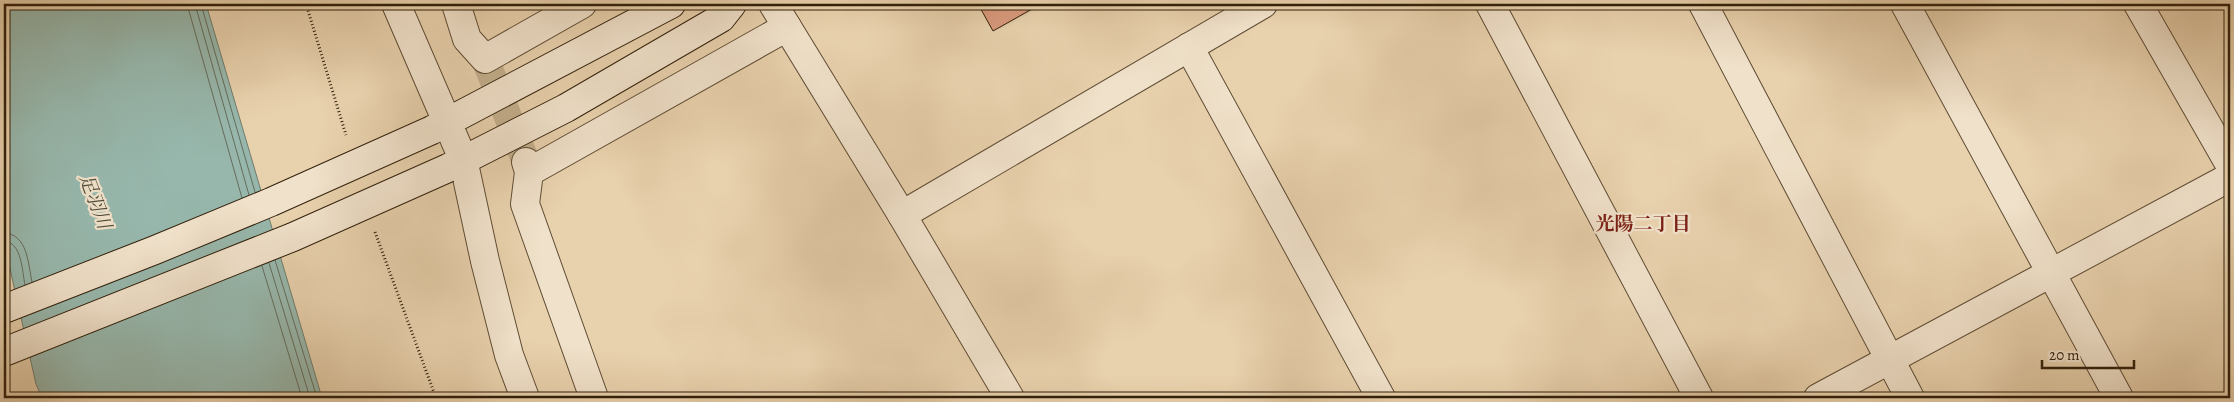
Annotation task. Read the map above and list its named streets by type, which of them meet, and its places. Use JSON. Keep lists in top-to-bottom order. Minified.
{"districts":["光陽二丁目"],"water":["足羽川"],"scale_bar":"20 m"}
